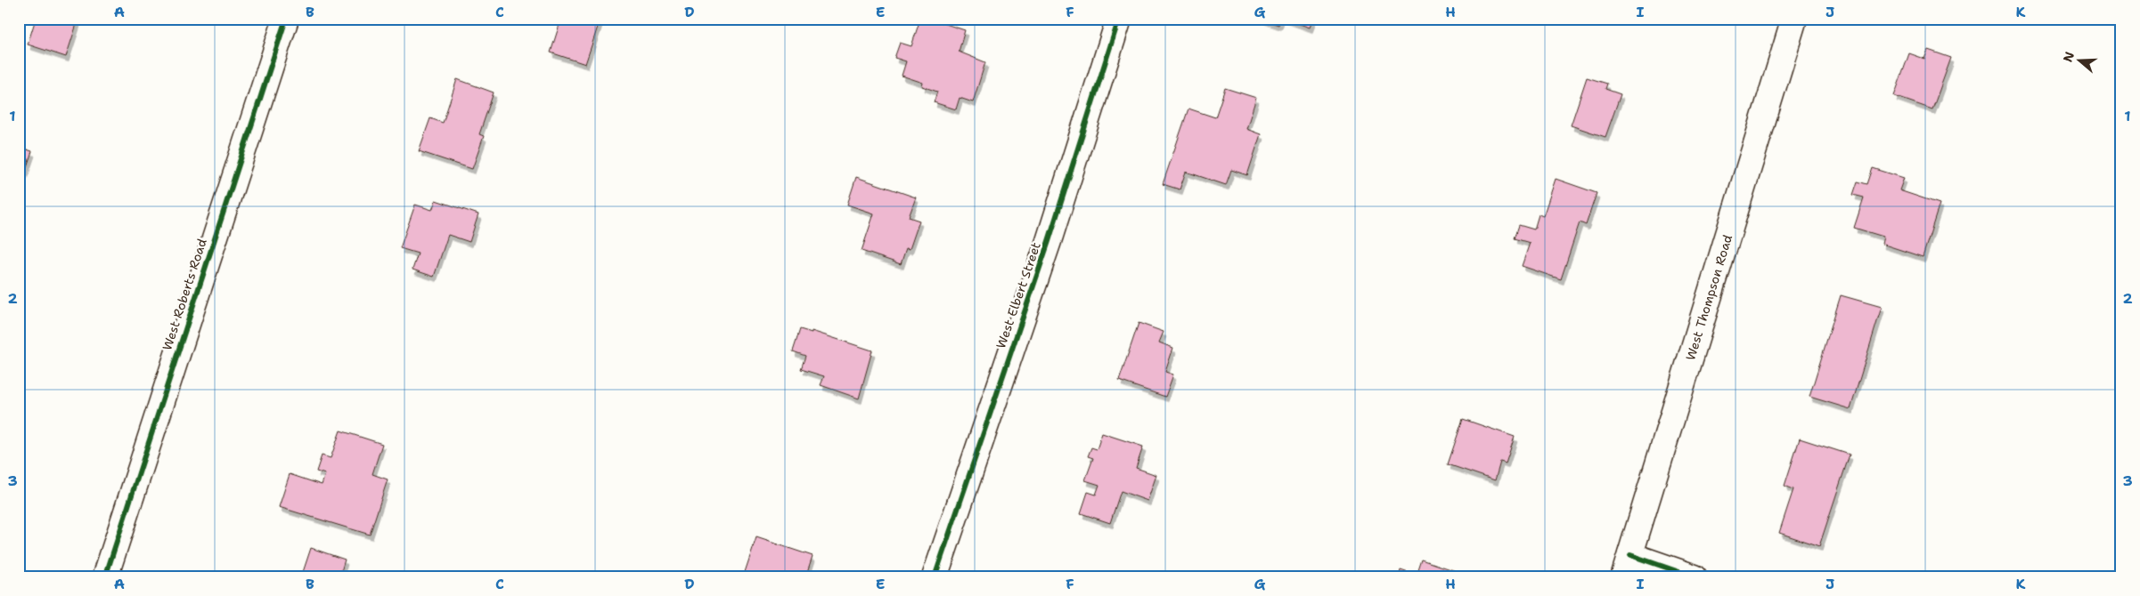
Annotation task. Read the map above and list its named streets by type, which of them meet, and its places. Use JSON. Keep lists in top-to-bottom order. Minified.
{"streets":{"street":["West Roberts Road","West Elbert Street","West Thompson Road"]},"north":"left","grid":{"columns":["A","B","C","D","E","F","G","H","I","J","K"],"rows":["1","2","3"]}}
